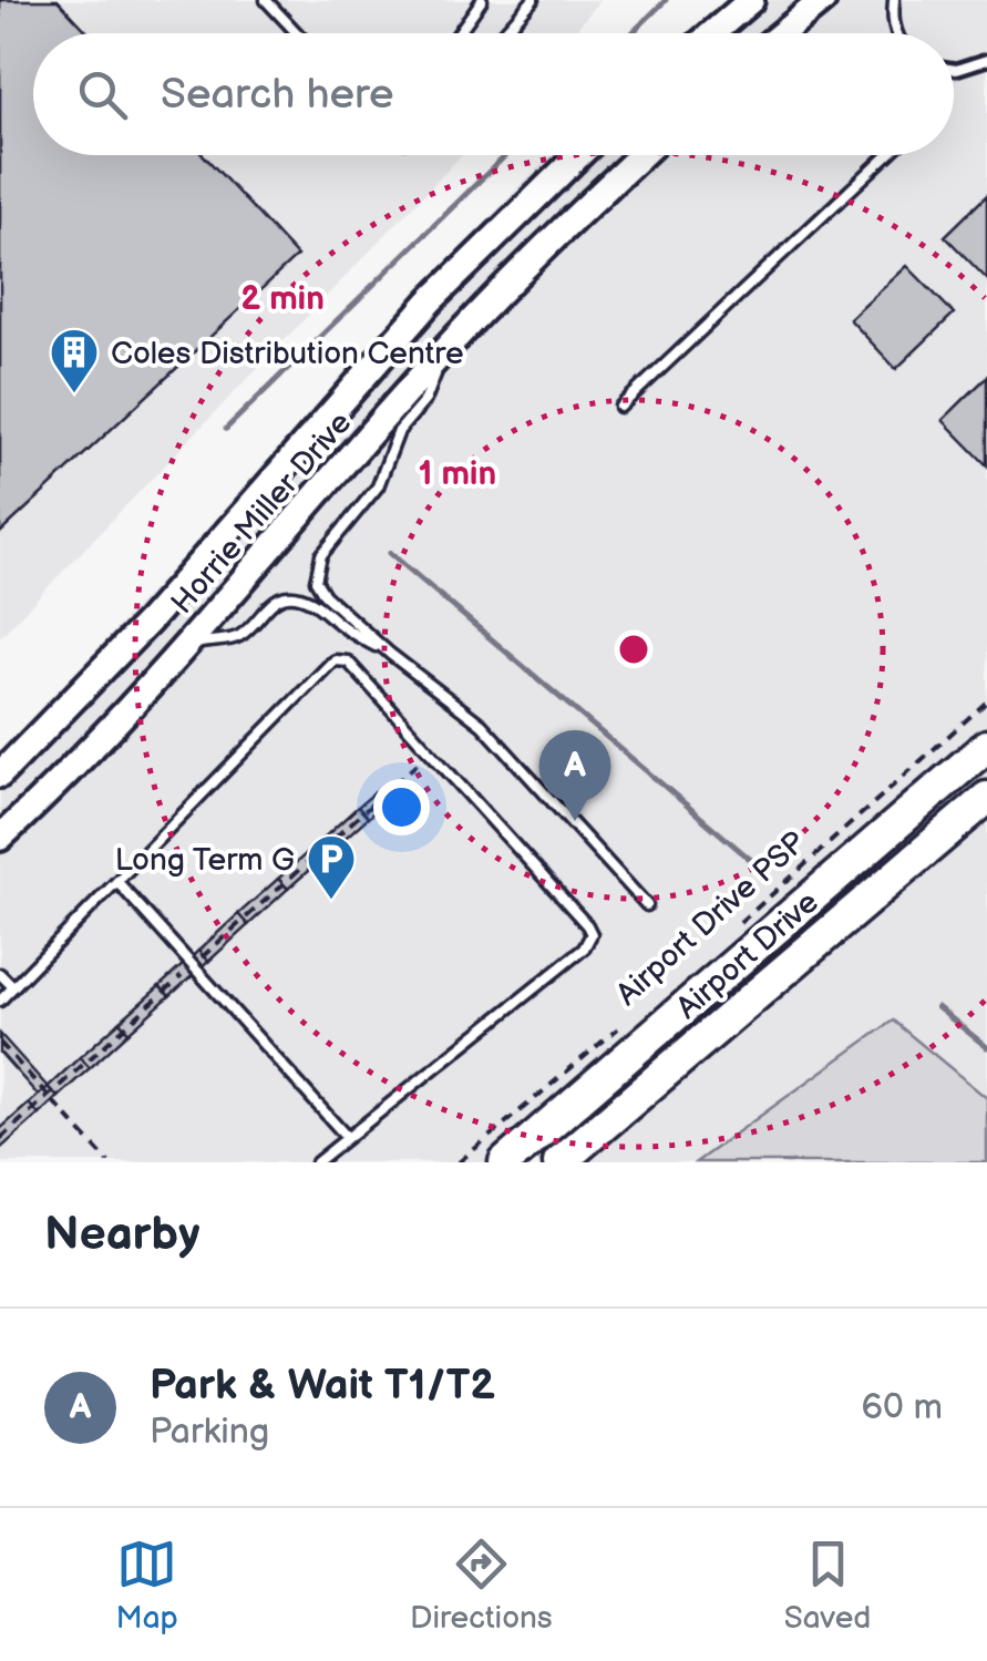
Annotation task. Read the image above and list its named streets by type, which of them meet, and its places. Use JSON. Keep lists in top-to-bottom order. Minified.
{"streets":{"highway":["Airport Drive"],"main road":["Horrie Miller Drive"],"path":["Airport Drive PSP"]},"places":{"building":["Coles Distribution Centre"],"parking":["Long Term G"]},"page":{"search":"Search here","pins":"A","heading":"Nearby","list":[{"mark":"A","name":"Park & Wait T1/T2","note":"Parking","value":"60 m"}],"nav":["Map","Directions","Saved"]},"rings":["2 min","1 min"]}
